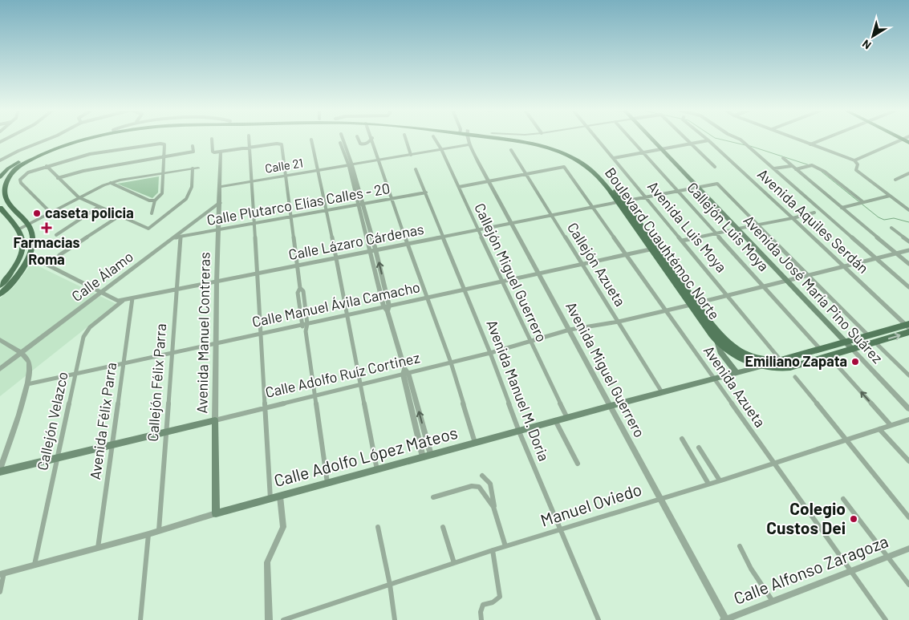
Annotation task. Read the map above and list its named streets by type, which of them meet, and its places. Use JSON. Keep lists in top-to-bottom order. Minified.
{"streets":{"main road":["Boulevard Cuauhtémoc Norte","Avenida José María Pino Suárez","Avenida Manuel Contreras","Calle Adolfo Ruíz Cortinez","Calle Adolfo López Mateos"],"street":["Calle 21","Calle Plutarco Elías Calles - 20","Avenida Aquiles Serdán","Avenida Luis Moya","Callejón Luis Moya","Calle Lázaro Cárdenas","Callejón Azueta","Callejón Miguel Guerrero","Calle Álamo","Calle Manuel Ávila Camacho","Avenida Miguel Guerrero","Callejón Félix Parra","Avenida Azueta","Avenida Manuel M. Doria","Callejón Velazco","Avenida Félix Parra","Manuel Oviedo","Calle Alfonso Zaragoza"]},"crossings":[["Calle 21","Callejón Miguel Guerrero"],["Calle 21","Avenida Manuel Contreras"],["Calle 21","Avenida Miguel Guerrero"],["Calle Plutarco Elías Calles - 20","Calle Álamo"],["Calle Plutarco Elías Calles - 20","Avenida Manuel Contreras"],["Calle Plutarco Elías Calles - 20","Callejón Félix Parra"],["Calle Plutarco Elías Calles - 20","Avenida Manuel M. Doria"],["Avenida Aquiles Serdán","Boulevard Cuauhtémoc Norte"],["Avenida Aquiles Serdán","Calle Adolfo Ruíz Cortinez"],["Avenida Luis Moya","Calle Lázaro Cárdenas"],["Avenida Luis Moya","Boulevard Cuauhtémoc Norte"],["Avenida Luis Moya","Calle Adolfo Ruíz Cortinez"],["Callejón Luis Moya","Calle Lázaro Cárdenas"],["Callejón Luis Moya","Boulevard Cuauhtémoc Norte"],["Callejón Luis Moya","Calle Adolfo Ruíz Cortinez"],["Calle Lázaro Cárdenas","Boulevard Cuauhtémoc Norte"],["Calle Lázaro Cárdenas","Callejón Azueta"],["Calle Lázaro Cárdenas","Callejón Miguel Guerrero"],["Calle Lázaro Cárdenas","Calle Álamo"],["Calle Lázaro Cárdenas","Avenida José María Pino Suárez"],["Calle Lázaro Cárdenas","Avenida Manuel Contreras"],["Calle Lázaro Cárdenas","Avenida Miguel Guerrero"],["Calle Lázaro Cárdenas","Callejón Félix Parra"],["Calle Lázaro Cárdenas","Avenida Azueta"],["Calle Lázaro Cárdenas","Avenida Manuel M. Doria"],["Calle Lázaro Cárdenas","Callejón Velazco"],["Calle Lázaro Cárdenas","Avenida Félix Parra"],["Boulevard Cuauhtémoc Norte","Avenida José María Pino Suárez"],["Boulevard Cuauhtémoc Norte","Calle Manuel Ávila Camacho"],["Boulevard Cuauhtémoc Norte","Calle Adolfo Ruíz Cortinez"],["Boulevard Cuauhtémoc Norte","Calle Adolfo López Mateos"],["Callejón Azueta","Calle Manuel Ávila Camacho"],["Callejón Azueta","Calle Adolfo Ruíz Cortinez"],["Callejón Azueta","Avenida Azueta"],["Callejón Azueta","Calle Adolfo López Mateos"],["Callejón Miguel Guerrero","Calle Manuel Ávila Camacho"],["Callejón Miguel Guerrero","Calle Adolfo Ruíz Cortinez"],["Callejón Miguel Guerrero","Calle Adolfo López Mateos"],["Calle Álamo","Avenida Manuel Contreras"],["Avenida José María Pino Suárez","Calle Adolfo Ruíz Cortinez"],["Calle Manuel Ávila Camacho","Avenida Manuel Contreras"],["Calle Manuel Ávila Camacho","Avenida Miguel Guerrero"],["Calle Manuel Ávila Camacho","Callejón Félix Parra"],["Calle Manuel Ávila Camacho","Avenida Azueta"],["Calle Manuel Ávila Camacho","Avenida Manuel M. Doria"],["Calle Manuel Ávila Camacho","Callejón Velazco"],["Calle Manuel Ávila Camacho","Avenida Félix Parra"],["Avenida Manuel Contreras","Calle Adolfo Ruíz Cortinez"],["Avenida Manuel Contreras","Calle Adolfo López Mateos"],["Avenida Miguel Guerrero","Calle Adolfo Ruíz Cortinez"],["Avenida Miguel Guerrero","Calle Adolfo López Mateos"],["Avenida Miguel Guerrero","Manuel Oviedo"],["Avenida Miguel Guerrero","Calle Alfonso Zaragoza"],["Calle Adolfo Ruíz Cortinez","Callejón Félix Parra"],["Calle Adolfo Ruíz Cortinez","Avenida Azueta"],["Calle Adolfo Ruíz Cortinez","Avenida Manuel M. Doria"],["Calle Adolfo Ruíz Cortinez","Callejón Velazco"],["Calle Adolfo Ruíz Cortinez","Avenida Félix Parra"],["Callejón Félix Parra","Calle Adolfo López Mateos"],["Avenida Azueta","Calle Adolfo López Mateos"],["Avenida Azueta","Manuel Oviedo"],["Avenida Azueta","Calle Alfonso Zaragoza"],["Avenida Manuel M. Doria","Calle Adolfo López Mateos"],["Avenida Manuel M. Doria","Manuel Oviedo"],["Callejón Velazco","Calle Adolfo López Mateos"],["Avenida Félix Parra","Calle Adolfo López Mateos"]],"places":{"other":["caseta policia","Emiliano Zapata","Colegio Custos Dei"],"health":["Farmacias Roma"]},"north":"bottom left"}
